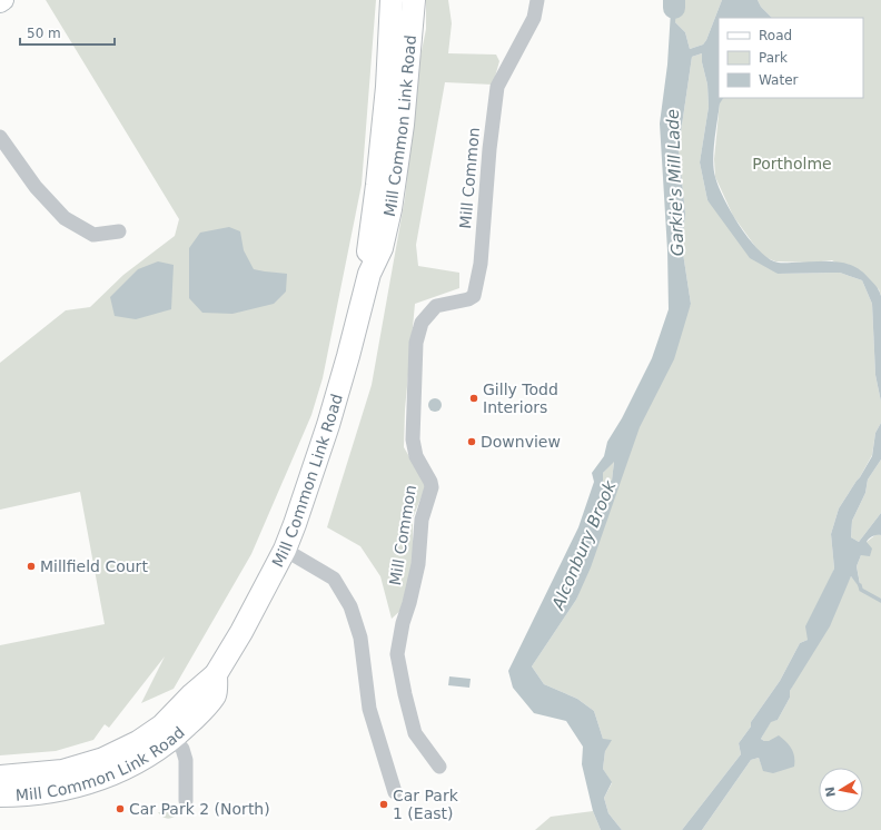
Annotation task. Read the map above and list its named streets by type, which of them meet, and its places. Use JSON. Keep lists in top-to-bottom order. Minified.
{"streets":{"main road":["Mill Common Link Road"],"street":["Mill Common"]},"water":["Garkie's Mill Lade","Alconbury Brook"],"parks":["Portholme"],"places":["Gilly Todd Interiors","Downview","Millfield Court","Car Park 1 (East)","Car Park 2 (North)"],"legend":["Road","Park","Water"],"scale_bar":"50 m","north":"left"}
